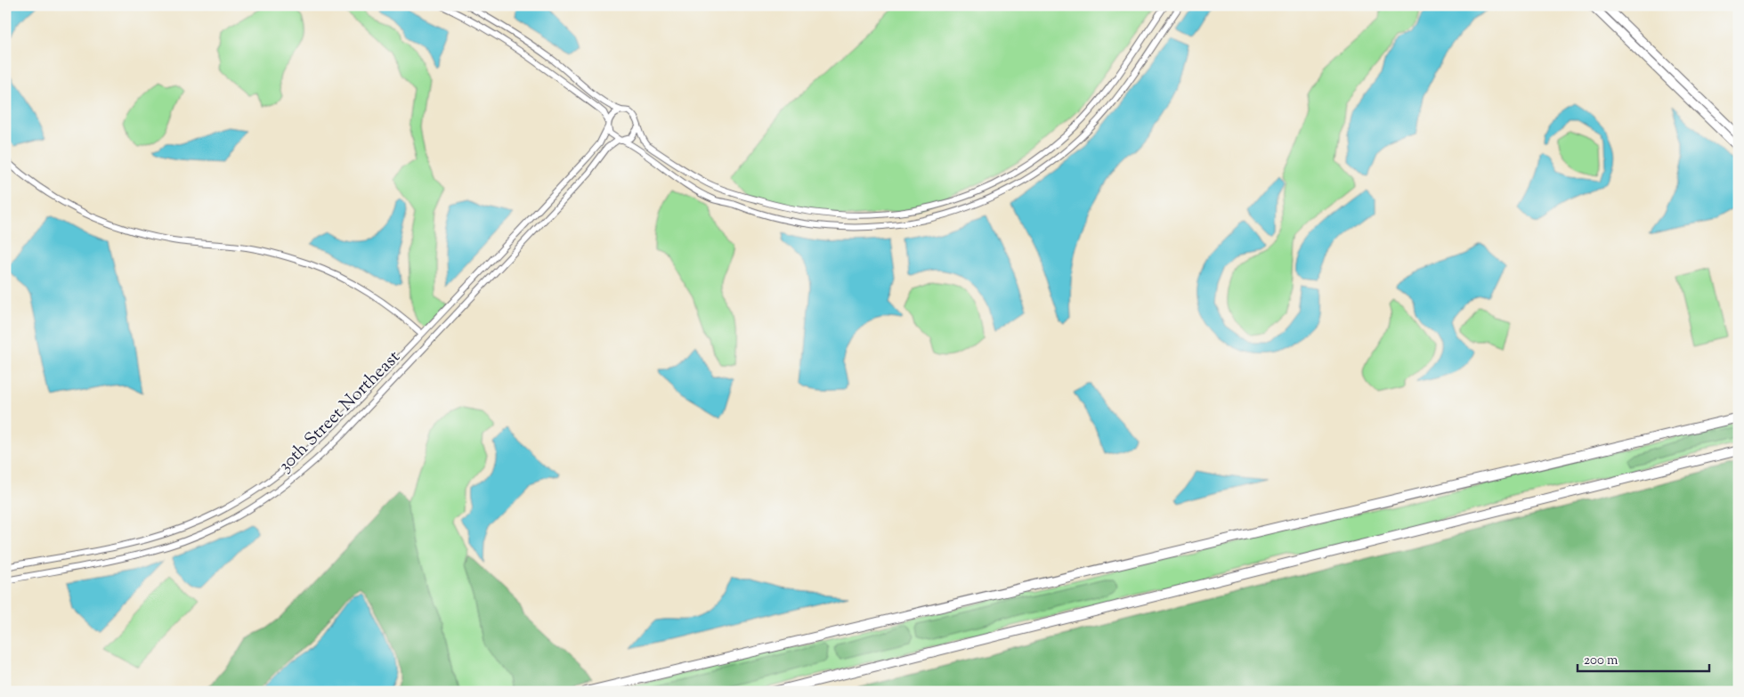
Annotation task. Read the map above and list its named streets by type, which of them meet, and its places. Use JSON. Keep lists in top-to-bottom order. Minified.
{"streets":{"street":["30th Street Northeast"]},"scale_bar":"200 m"}
